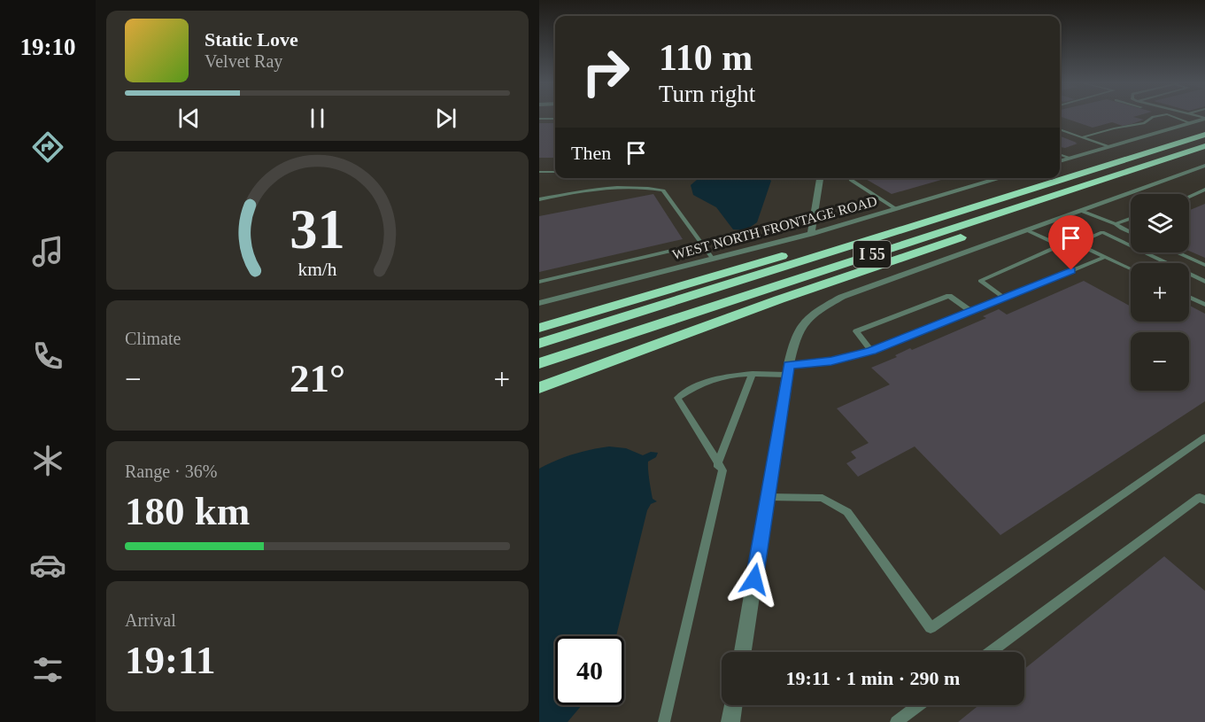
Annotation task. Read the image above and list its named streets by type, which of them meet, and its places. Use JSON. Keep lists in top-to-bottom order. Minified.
{"streets":{"highway":["I 55"],"street":["WEST NORTH FRONTAGE ROAD"]},"page":{"tabs":"19:10","turn":["110 m","Turn right"],"song":["Static Love","Velvet Ray"],"then":"Then","map_buttons":["+","−"],"tile":["Climate",["Range · 36%","180 km"],["Arrival","19:11"]],"heat":["−","21°","+"],"limit":"40","trip":"19:11 · 1 min · 290 m","gauge":["31","km/h"]}}
